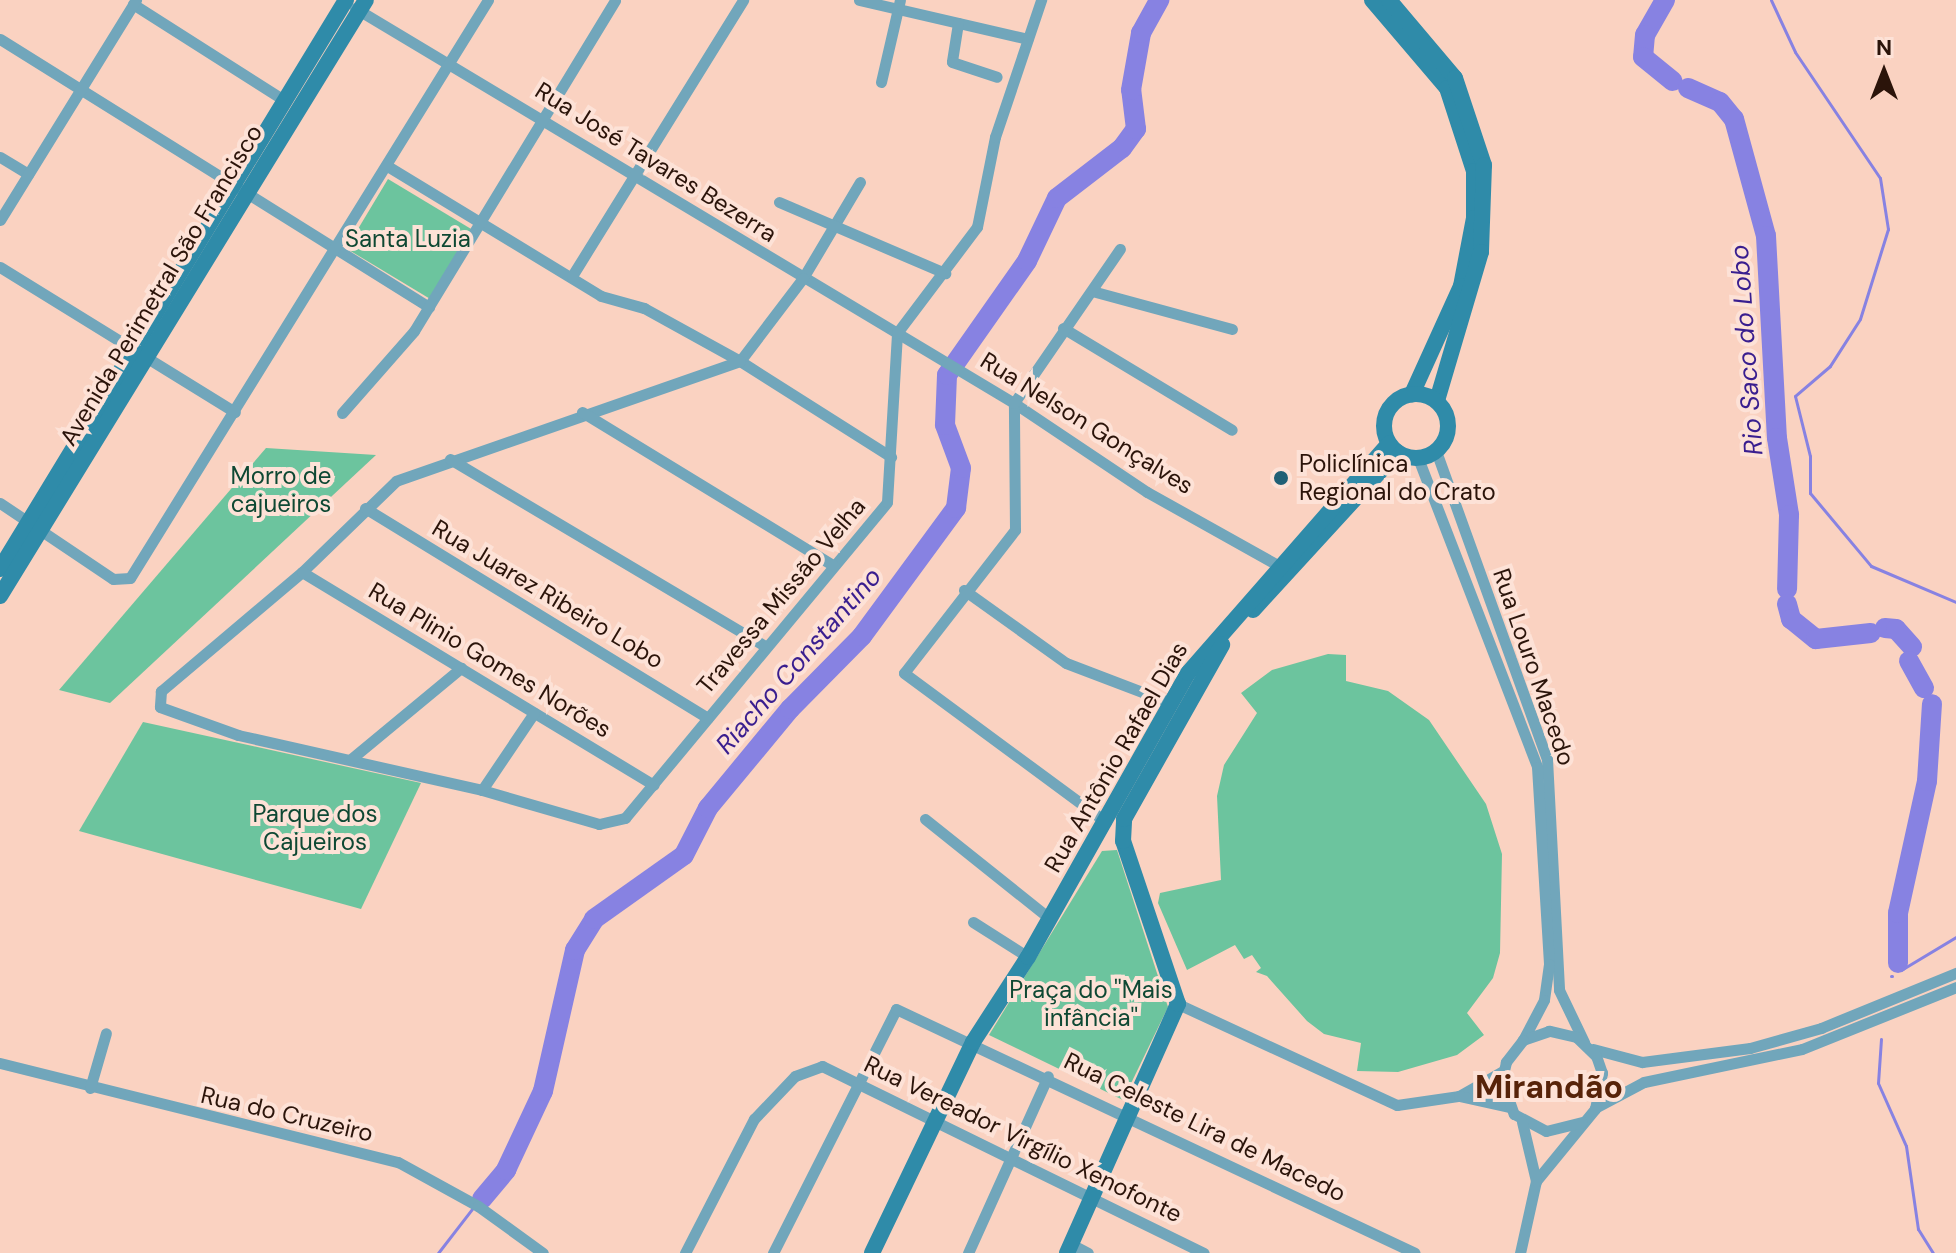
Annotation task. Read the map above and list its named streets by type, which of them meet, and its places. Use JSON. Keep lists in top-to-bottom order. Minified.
{"streets":{"street":["Rua José Tavares Bezerra","Avenida Perimetral São Francisco","Rua Nelson Gonçalves","Rua Juarez Ribeiro Lobo","Travessa Missão Velha","Rua Plinio Gomes Norões","Rua Louro Macedo","Rua Antônio Rafael Dias","Rua do Cruzeiro","Rua Celeste Lira de Macedo","Rua Vereador Virgílio Xenofonte"]},"crossings":[["Rua José Tavares Bezerra","Avenida Perimetral São Francisco"],["Rua José Tavares Bezerra","Rua Nelson Gonçalves"],["Rua José Tavares Bezerra","Travessa Missão Velha"],["Rua Nelson Gonçalves","Rua Antônio Rafael Dias"],["Rua Juarez Ribeiro Lobo","Travessa Missão Velha"],["Travessa Missão Velha","Rua Plinio Gomes Norões"],["Rua Louro Macedo","Rua Antônio Rafael Dias"],["Rua Antônio Rafael Dias","Rua Celeste Lira de Macedo"],["Rua Antônio Rafael Dias","Rua Vereador Virgílio Xenofonte"],["Rua Celeste Lira de Macedo","Rua Vereador Virgílio Xenofonte"]],"districts":["Mirandão"],"water":["Rio Saco do Lobo","Riacho Constantino"],"parks":["Santa Luzia","Morro de cajueiros","Parque dos Cajueiros","Praça do ''Mais infância''"],"places":["Policlínica Regional do Crato"],"north":"top"}
